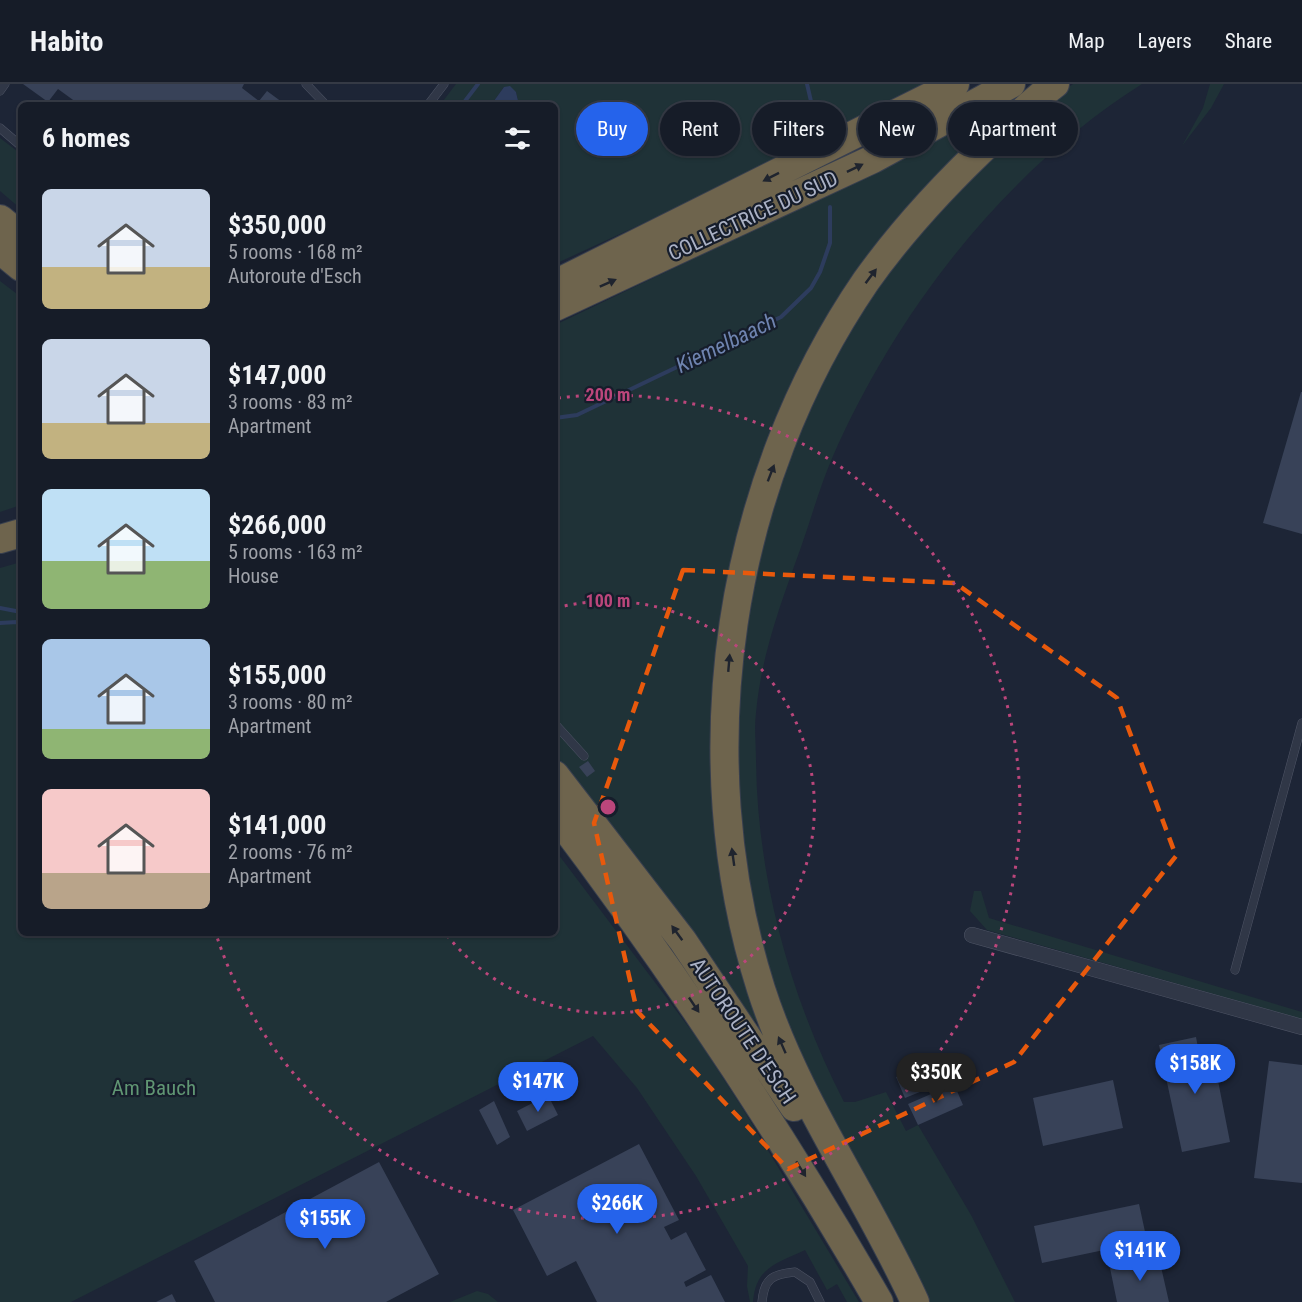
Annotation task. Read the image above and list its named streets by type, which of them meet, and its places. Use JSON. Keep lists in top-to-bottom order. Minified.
{"streets":{"highway":["COLLECTRICE DU SUD","AUTOROUTE D'ESCH"]},"water":["Kiemelbaach"],"parks":["Am Bauch"],"page":{"header":"Habito","nav":["Map","Layers","Share"],"chip":["Buy","Rent","Filters","New","Apartment"],"heading":"6 homes","list":[{"name":"$350,000","note":"5 rooms · 168 m² · Autoroute d'Esch"},{"name":"$147,000","note":"3 rooms · 83 m² · Apartment"},{"name":"$266,000","note":"5 rooms · 163 m² · House"},{"name":"$155,000","note":"3 rooms · 80 m² · Apartment"},{"name":"$141,000","note":"2 rooms · 76 m² · Apartment"}],"price":["$158K","$350K","$147K","$266K","$155K","$141K"]},"rings":["200 m","100 m"]}
